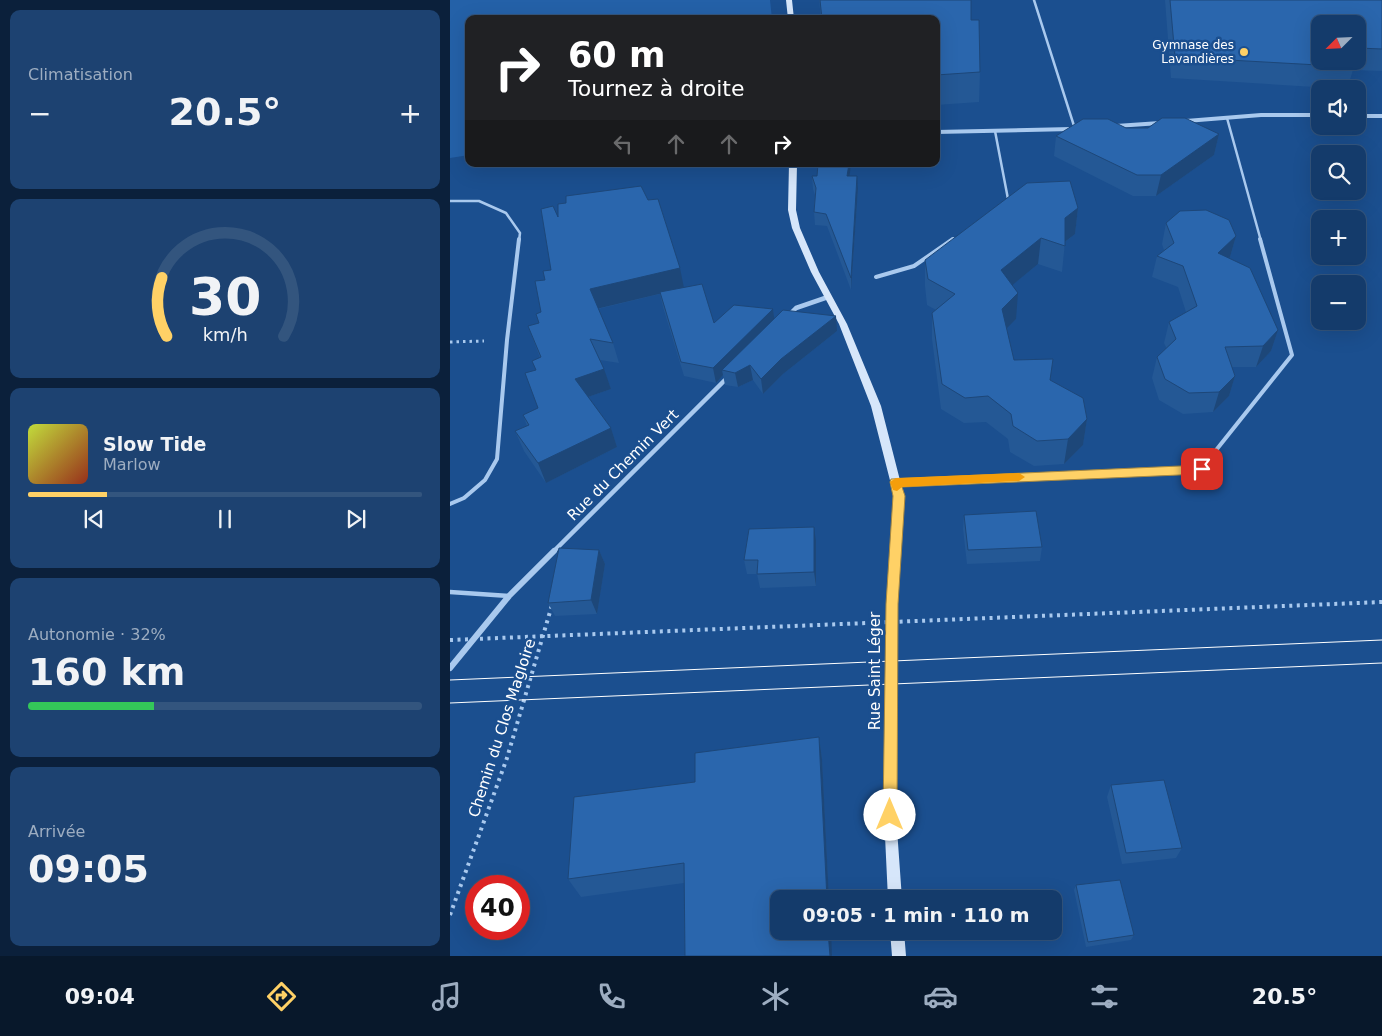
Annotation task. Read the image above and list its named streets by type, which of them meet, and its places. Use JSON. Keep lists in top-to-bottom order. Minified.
{"streets":{"street":["Rue du Chemin Vert","Rue Saint Léger"],"path":["Chemin du Clos Magloire"]},"places":["Gymnase des Lavandières"],"north":"bottom left","page":{"tile":["Climatisation",["Autonomie · 32%","160 km"],["Arrivée","09:05"]],"map_buttons":["+","−"],"turn":["60 m","Tournez à droite"],"heat":["−","20.5°","+"],"song":["Slow Tide","Marlow"],"limit":"40","trip":"09:05 · 1 min · 110 m","tabs":["09:04","20.5°"],"gauge":["30","km/h"]}}
